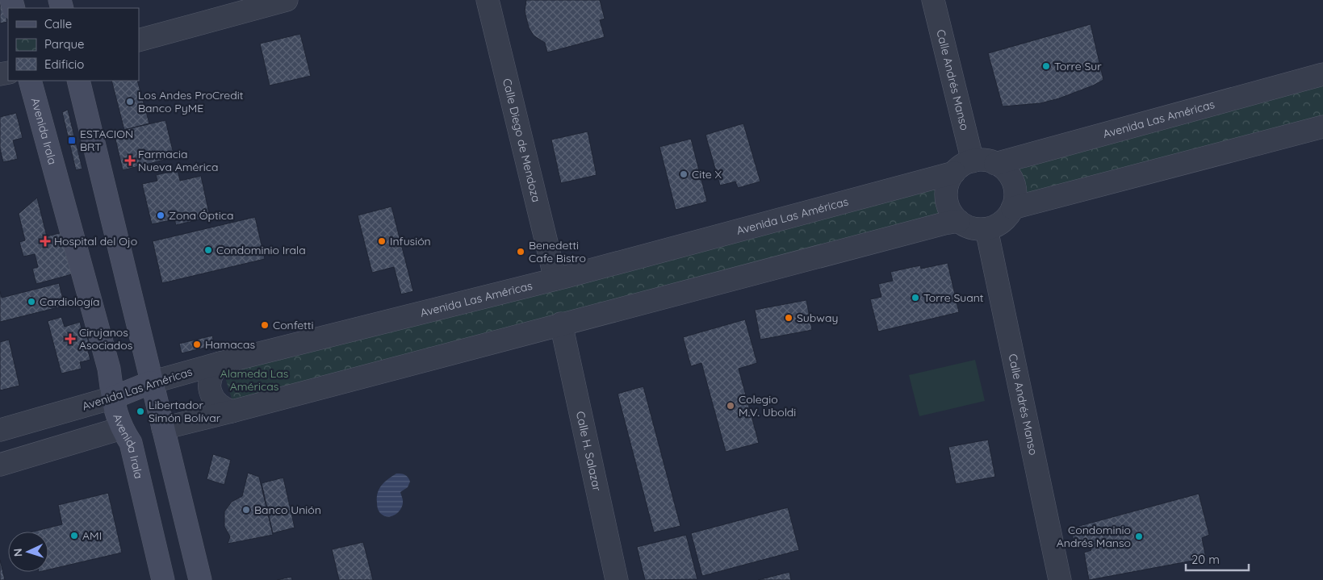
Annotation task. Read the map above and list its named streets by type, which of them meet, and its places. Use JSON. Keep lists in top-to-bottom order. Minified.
{"streets":{"main road":["Avenida Las Américas","Avenida Irala"],"street":["Calle Andrés Manso","Calle Diego de Mendoza","Calle H. Salazar"]},"crossings":[["Calle Andrés Manso","Avenida Las Américas"],["Avenida Las Américas","Avenida Irala"],["Avenida Las Américas","Calle Diego de Mendoza"]],"parks":["Alameda Las Américas"],"places":{"other":["Torre Sur","Los Andes ProCredit Banco PyME","Cite X","Zona Óptica","Infusión","Condominio Irala","Benedetti Cafe Bistro","Torre Suant","Cardiología","Subway","Confetti","Hamacas","Colegio M.V. Uboldi","Libertador Simón Bolívar","Banco Unión","AMI","Condominio Andrés Manso"],"transit":["ESTACION BRT"],"health":["Farmacia Nueva América","Hospital del Ojo","Cirujanos Asociados"]},"legend":["Calle","Parque","Edificio"],"scale_bar":"20 m","north":"left"}
